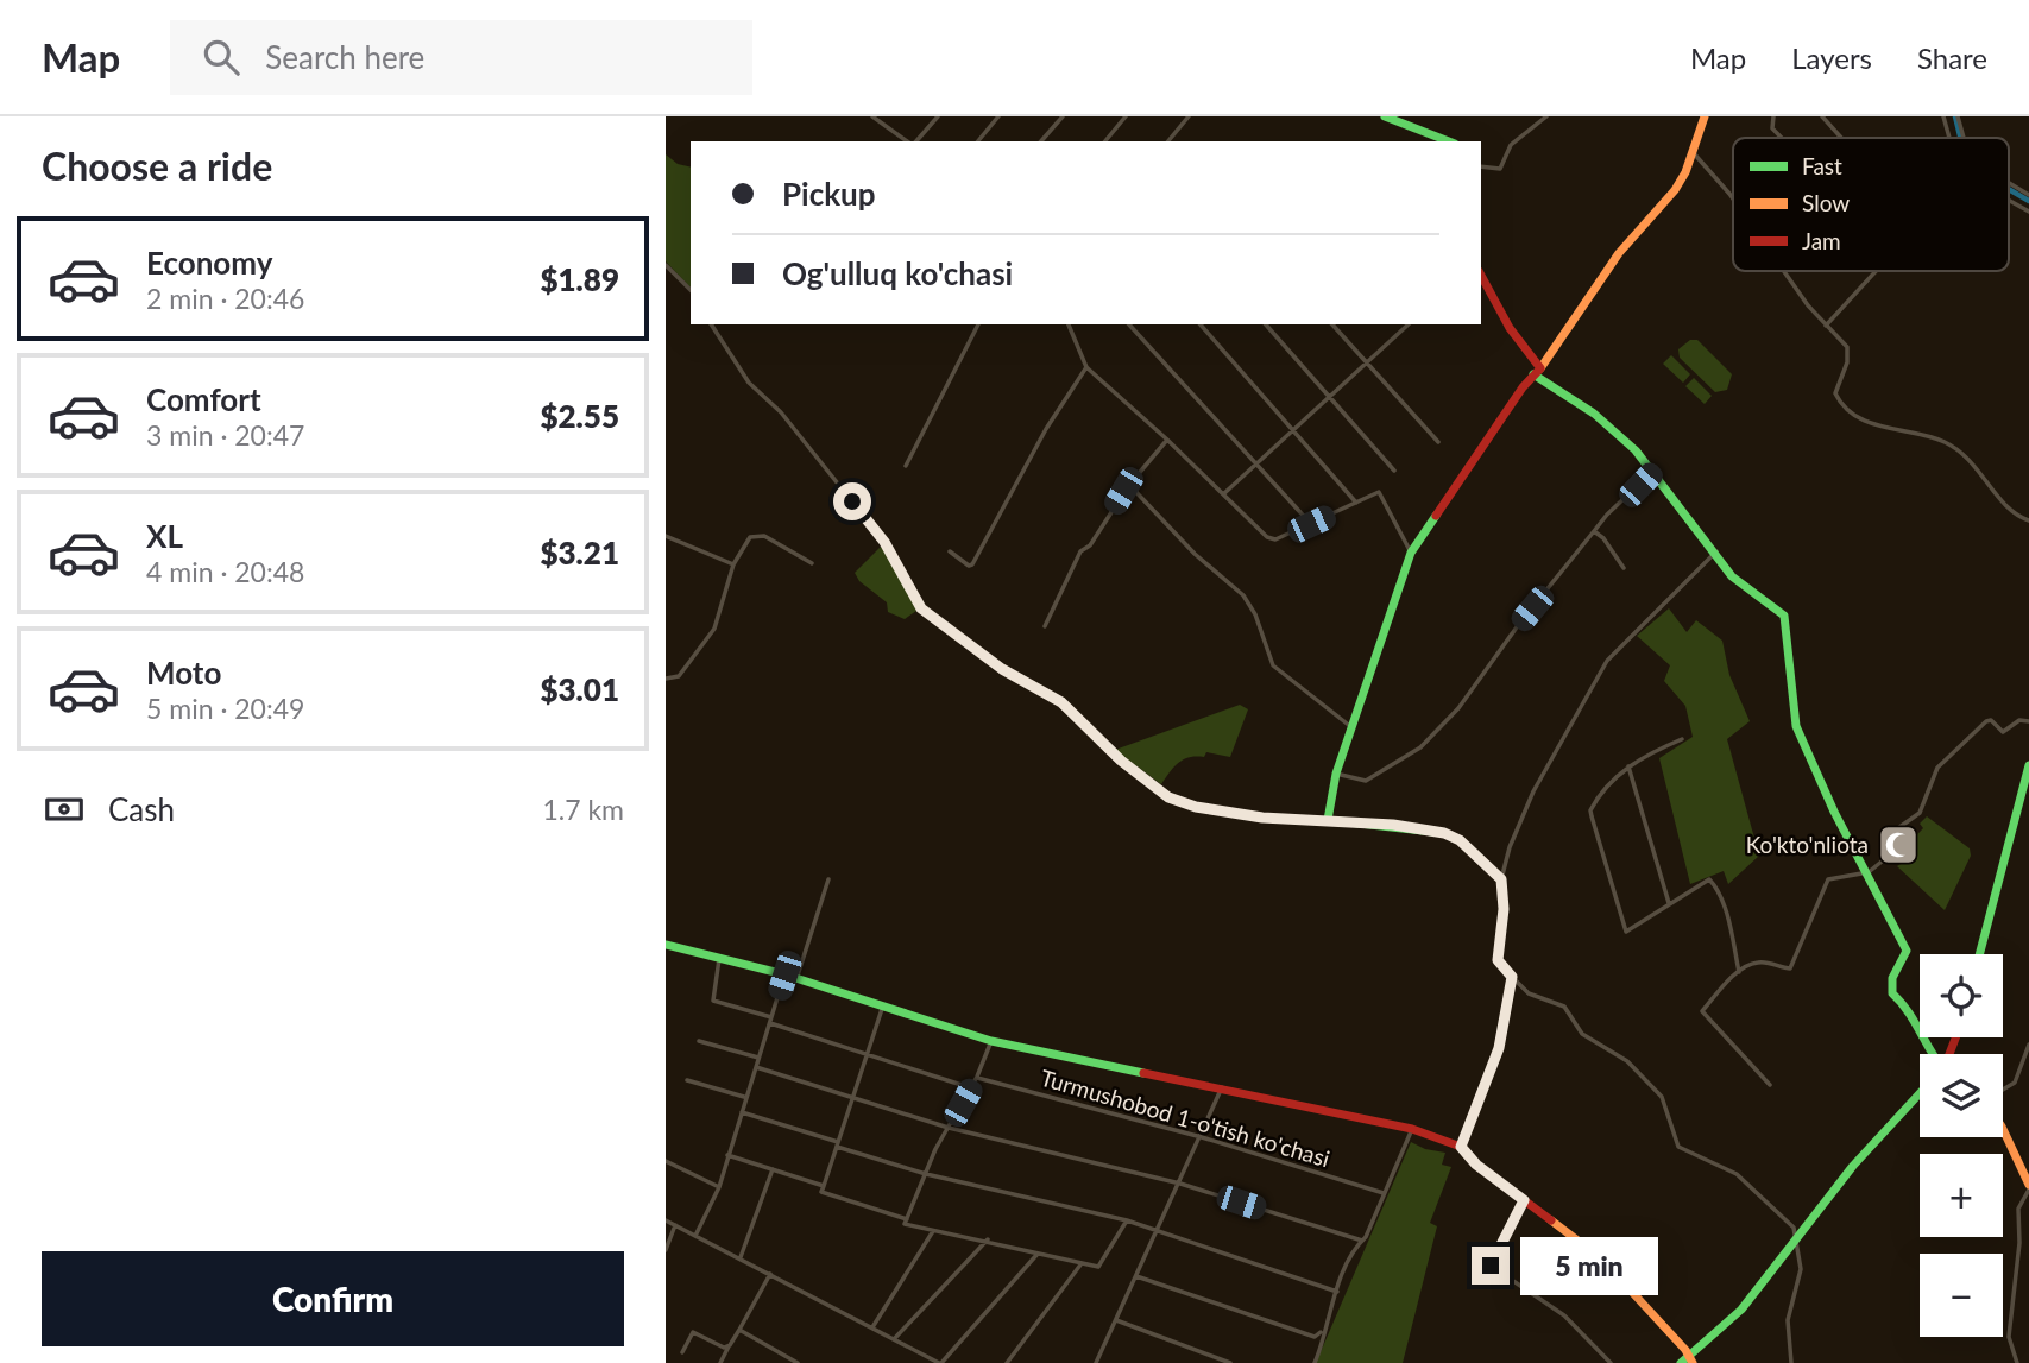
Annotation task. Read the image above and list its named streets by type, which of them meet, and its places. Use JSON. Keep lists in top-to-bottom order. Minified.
{"streets":{"street":["Turmushobod 1-o'tish ko'chasi"]},"places":{"mosque":["Ko'kto'nliota"]},"legend":["Fast","Slow","Jam"],"page":{"header":"Map","search":"Search here","nav":["Map","Layers","Share"],"heading":"Choose a ride","banner":["Pickup","Og'ulluq ko'chasi"],"list":[{"name":"Economy","note":"2 min · 20:46","value":"$1.89"},{"name":"Comfort","note":"3 min · 20:47","value":"$2.55"},{"name":"XL","note":"4 min · 20:48","value":"$3.21"},{"name":"Moto","note":"5 min · 20:49","value":"$3.01"}],"pay":["Cash","1.7 km"],"map_buttons":["+","−"],"buttons":"Confirm","bubble":"5 min"}}
